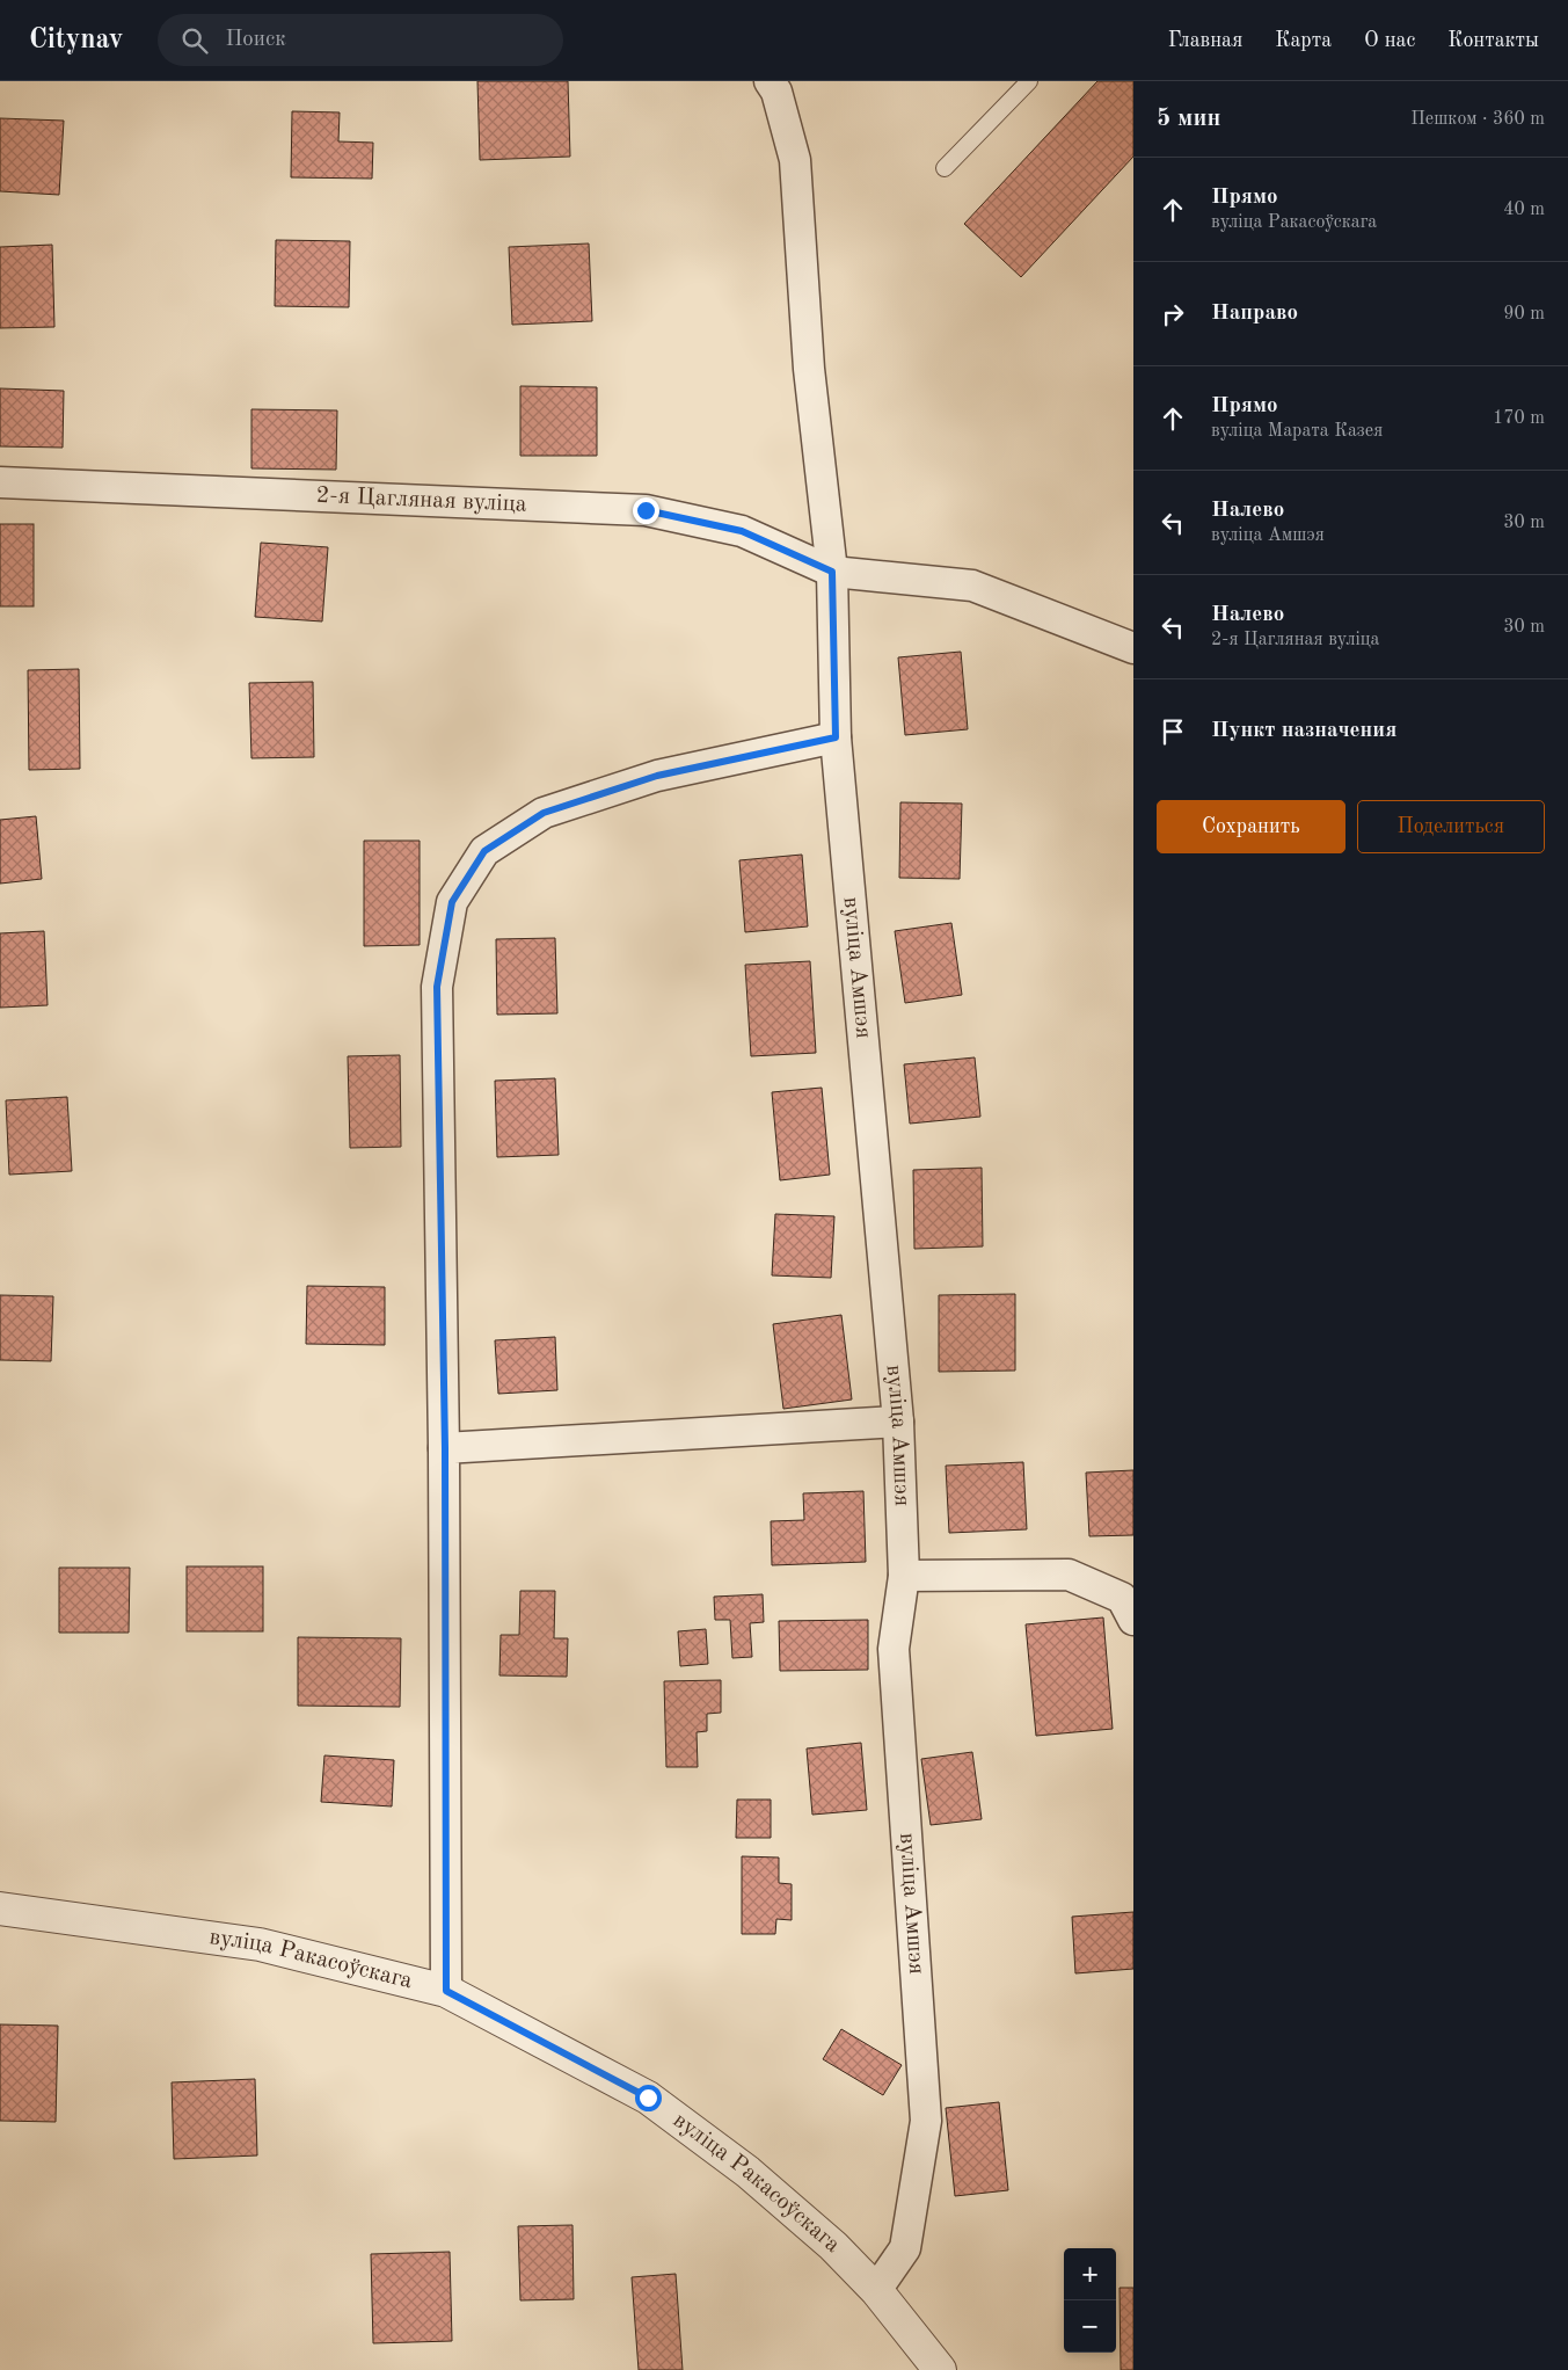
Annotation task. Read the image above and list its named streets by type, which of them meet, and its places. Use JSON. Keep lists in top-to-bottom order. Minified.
{"streets":{"street":["2-я Цагляная вуліца","вуліца Амшэя","вуліца Ракасоўскага"]},"crossings":[["2-я Цагляная вуліца","вуліца Амшэя"],["вуліца Амшэя","вуліца Ракасоўскага"]],"page":{"header":"Citynav","search":"Поиск","nav":["Главная","Карта","О нас","Контакты"],"heading":["5 мин","Пешком · 360 m"],"list":[["Прямо","вуліца Ракасоўскага","40 m"],["Направо","90 m"],["Прямо","вуліца Марата Казея","170 m"],["Налево","вуліца Амшэя","30 m"],["Налево","2-я Цагляная вуліца","30 m"],"Пункт назначения"],"buttons":["Сохранить","Поделиться"],"map_buttons":["+","−"]}}
